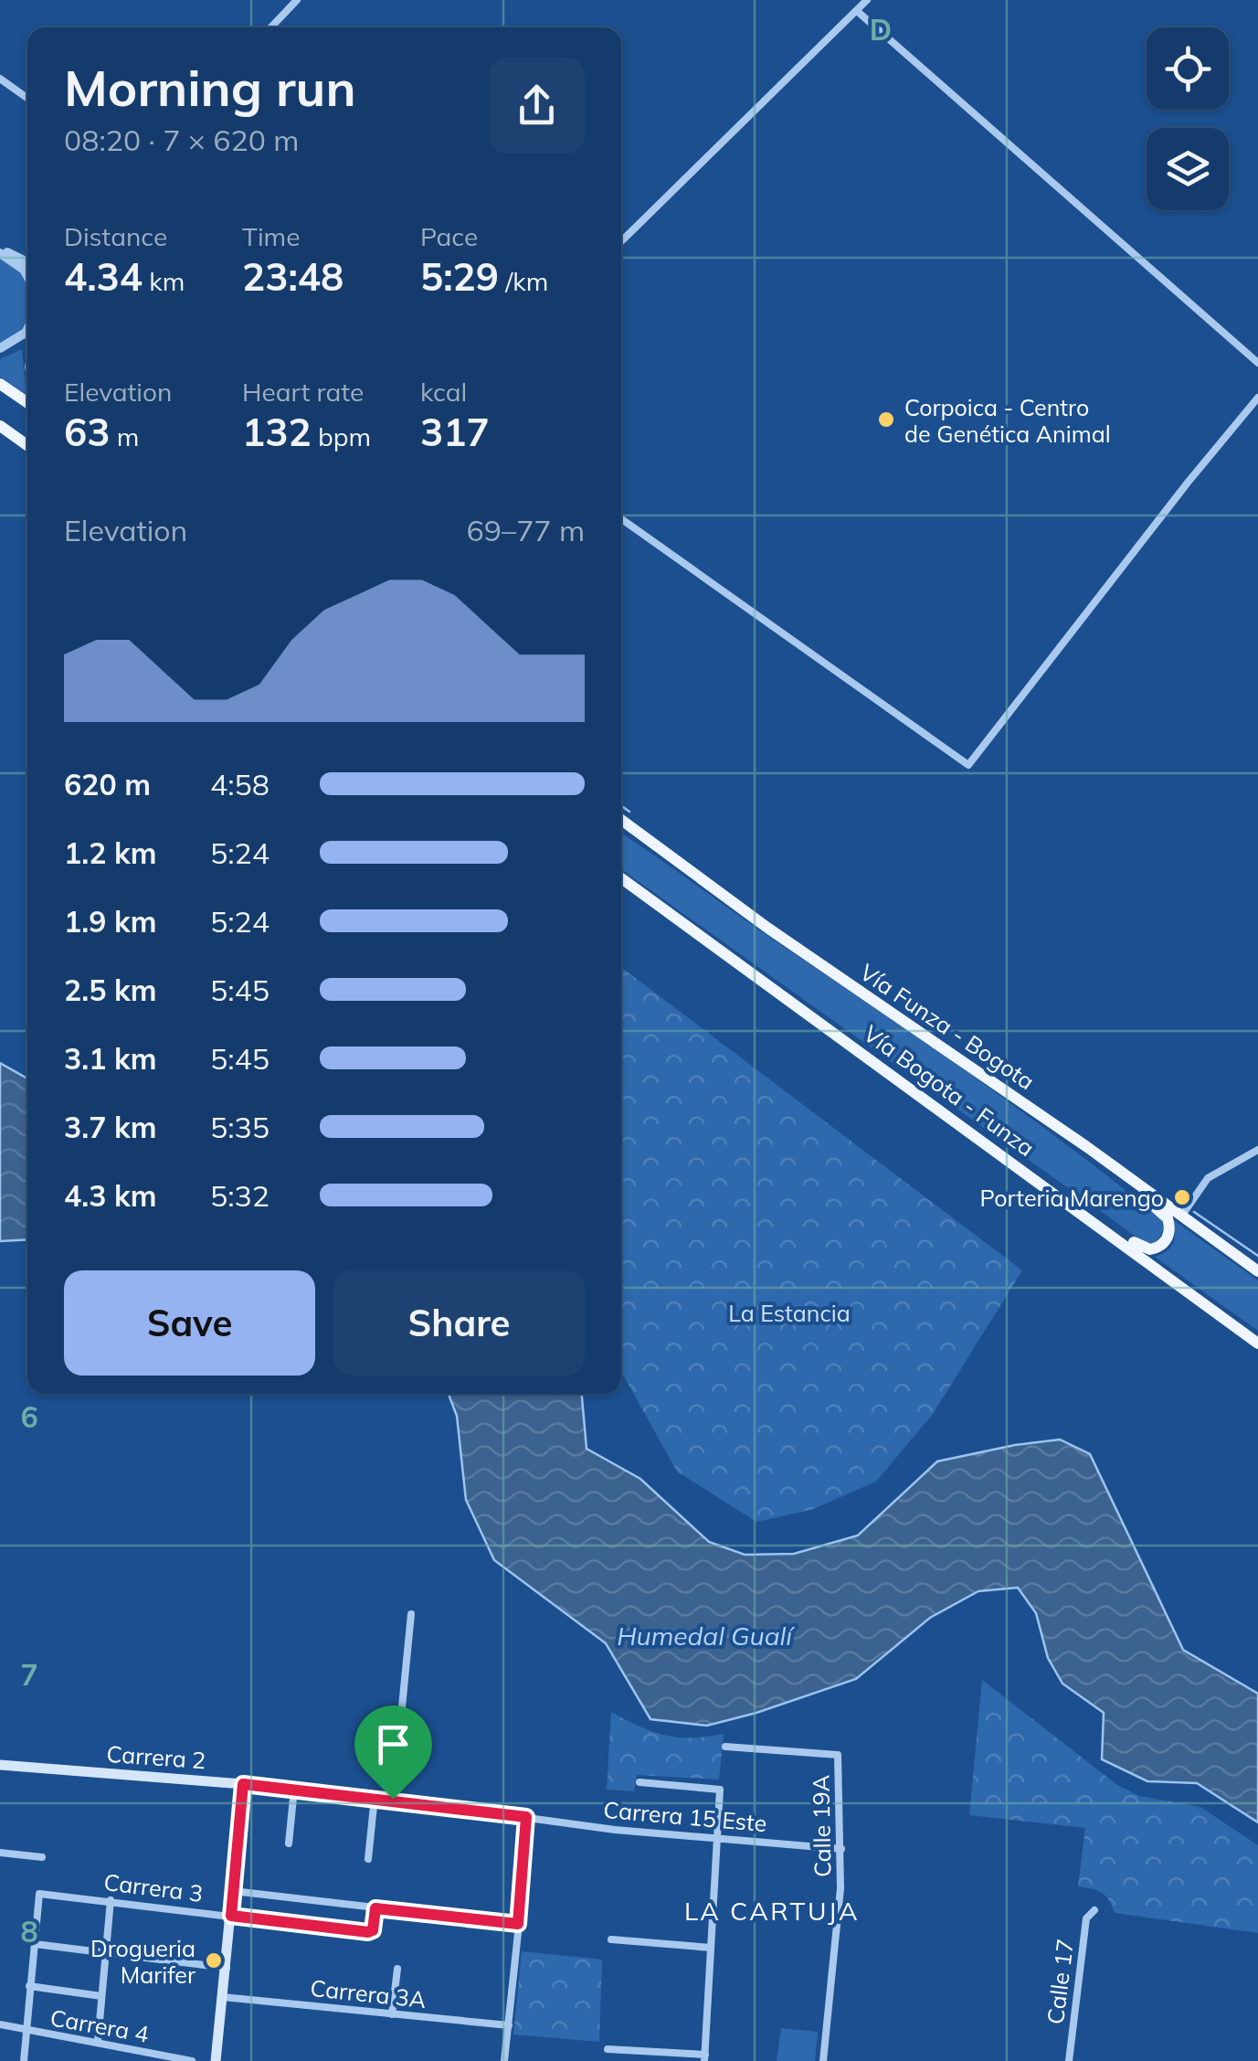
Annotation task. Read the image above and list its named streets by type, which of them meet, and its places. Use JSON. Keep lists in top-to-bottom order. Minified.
{"streets":{"main road":["Vía Funza - Bogota","Vía Bogota - Funza","Carrera 2"],"street":["Carrera 15 Este","Calle 19A","Carrera 3","Calle 17","Carrera 3A","Carrera 4"]},"crossings":[["Carrera 2","Carrera 15 Este"],["Carrera 15 Este","Calle 19A"]],"districts":["LA CARTUJA"],"water":["Humedal Gualí"],"parks":["La Estancia"],"places":["Corpoica - Centro de Genética Animal","Porteria Marengo","Drogueria Marifer"],"page":{"heading":["Morning run","08:20 · 7 × 620 m"],"stats":[["Distance","4.34 km"],["Time","23:48"],["Pace","5:29 /km"],["Elevation","63 m"],["Heart rate","132 bpm"],["kcal","317"]],"chart":["Elevation","69–77 m"],"list":[{"name":"620 m","note":"4:58"},{"name":"1.2 km","note":"5:24"},{"name":"1.9 km","note":"5:24"},{"name":"2.5 km","note":"5:45"},{"name":"3.1 km","note":"5:45"},{"name":"3.7 km","note":"5:35"},{"name":"4.3 km","note":"5:32"}],"buttons":["Save","Share"]},"grid":{"columns":["D"],"rows":["6","7","8"]}}
